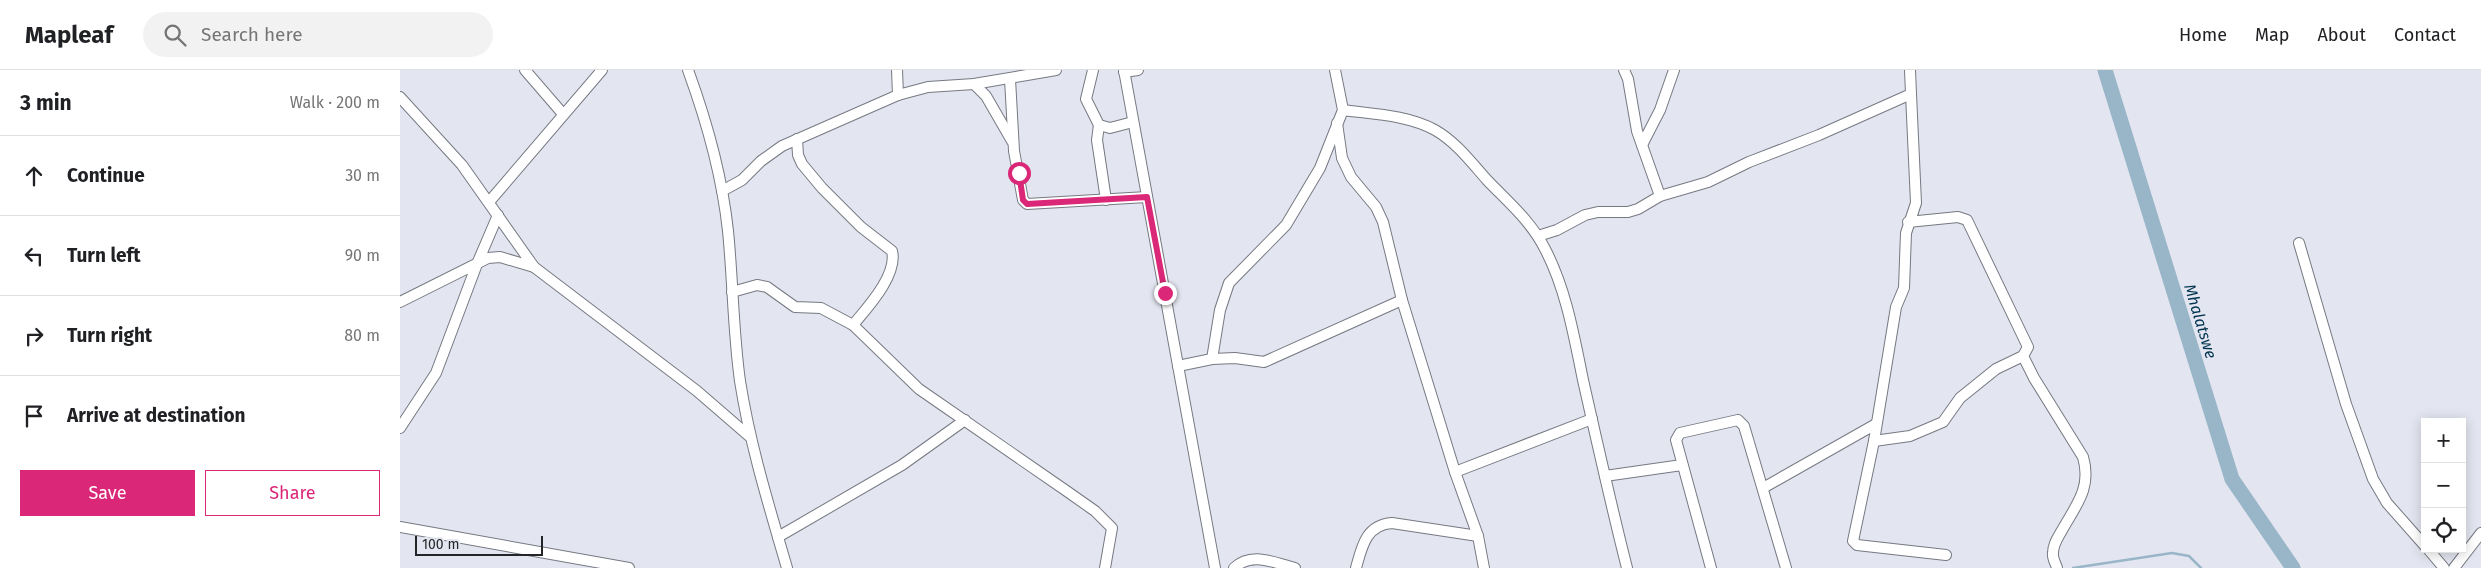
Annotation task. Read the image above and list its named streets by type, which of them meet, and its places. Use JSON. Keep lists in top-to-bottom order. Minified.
{"water":["Mhalatswe"],"scale_bar":"100 m","page":{"header":"Mapleaf","search":"Search here","nav":["Home","Map","About","Contact"],"heading":["3 min","Walk · 200 m"],"list":[["Continue","30 m"],["Turn left","90 m"],["Turn right","80 m"],"Arrive at destination"],"map_buttons":["+","−"],"buttons":["Save","Share"],"scale":"100 m"}}
